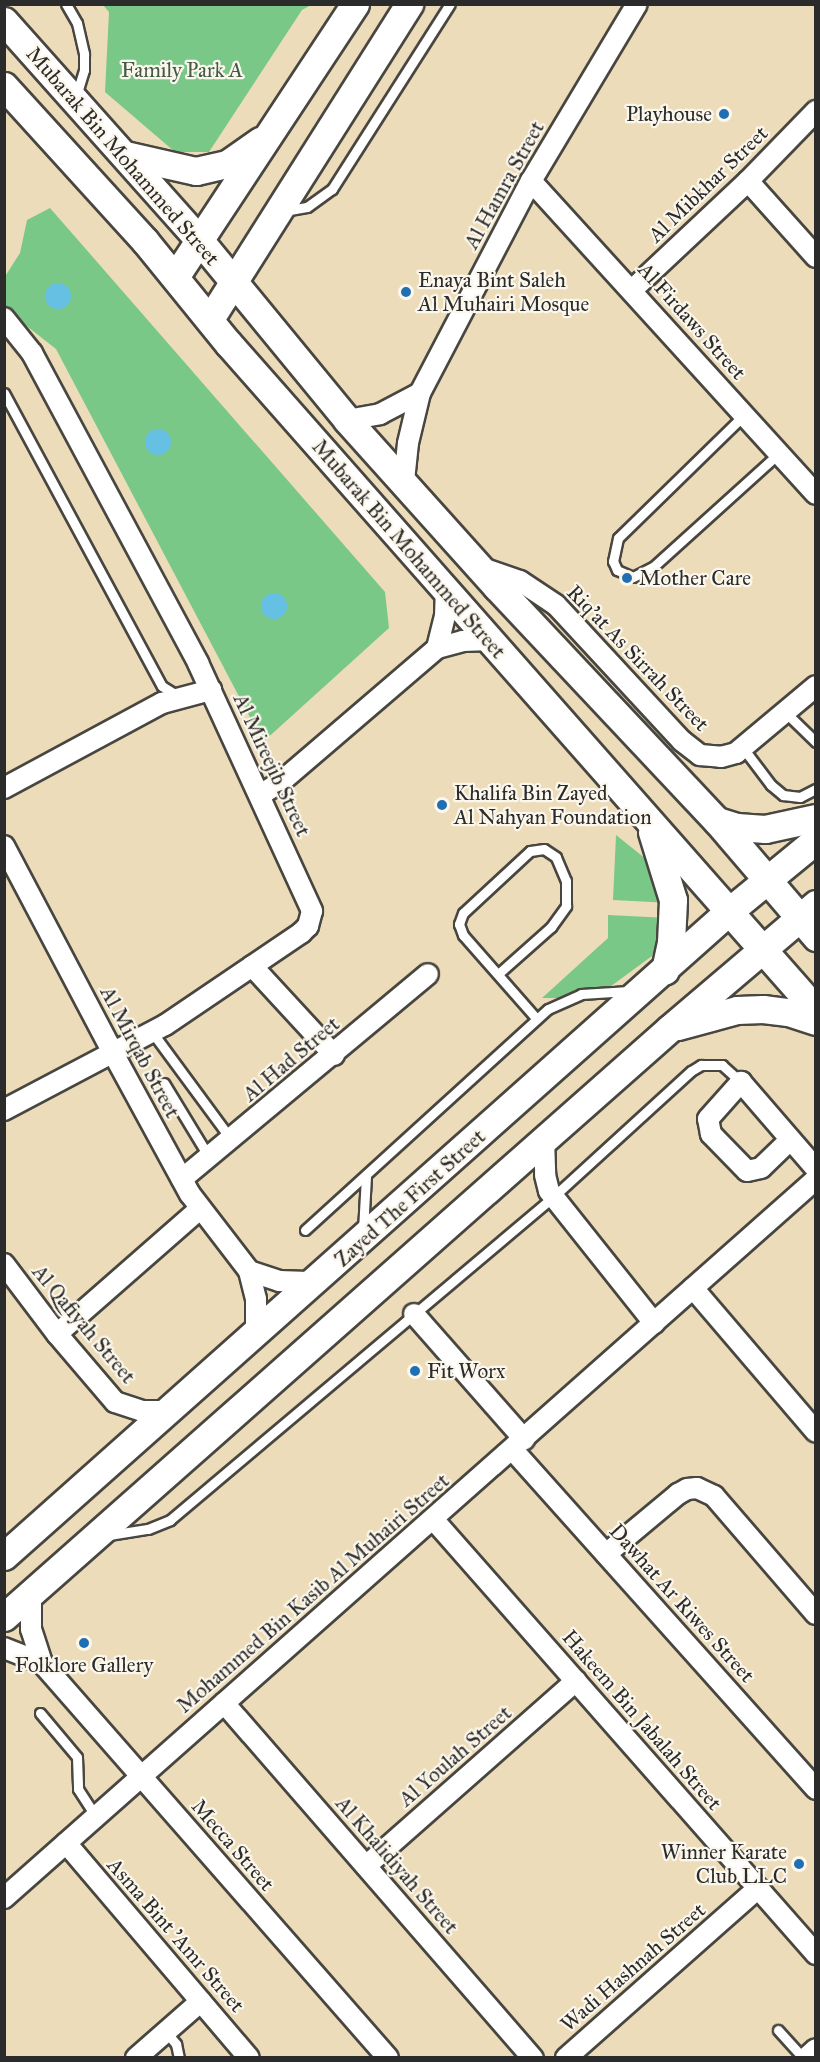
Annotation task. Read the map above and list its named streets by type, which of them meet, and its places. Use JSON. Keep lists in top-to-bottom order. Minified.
{"streets":{"main road":["Mubarak Bin Mohammed Street","Zayed The First Street"],"street":["Al Mibkhar Street","Al Hamra Street","Al Firdaws Street","Riq'at As Sirrah Street","Al Mireejib Street","Al Mirqab Street","Al Had Street","Al Qafiyah Street","Mohammed Bin Kasib Al Muhairi Street","Dawhat Ar Riwes Street","Hakeem Bin Jabalah Street","Al Youlah Street","Mecca Street","Al Khalidiyah Street","Asma Bint 'Amr Street","Wadi Hashnah Street"]},"crossings":[["Mubarak Bin Mohammed Street","Al Hamra Street"],["Mubarak Bin Mohammed Street","Riq'at As Sirrah Street"],["Mubarak Bin Mohammed Street","Zayed The First Street"],["Al Mibkhar Street","Al Firdaws Street"],["Al Hamra Street","Al Firdaws Street"],["Al Mireejib Street","Al Mirqab Street"],["Al Mirqab Street","Al Had Street"],["Al Mirqab Street","Zayed The First Street"],["Zayed The First Street","Al Qafiyah Street"],["Zayed The First Street","Mecca Street"],["Mohammed Bin Kasib Al Muhairi Street","Dawhat Ar Riwes Street"],["Mohammed Bin Kasib Al Muhairi Street","Hakeem Bin Jabalah Street"],["Mohammed Bin Kasib Al Muhairi Street","Mecca Street"],["Mohammed Bin Kasib Al Muhairi Street","Al Khalidiyah Street"],["Mohammed Bin Kasib Al Muhairi Street","Asma Bint 'Amr Street"],["Hakeem Bin Jabalah Street","Al Youlah Street"],["Hakeem Bin Jabalah Street","Wadi Hashnah Street"],["Al Youlah Street","Al Khalidiyah Street"]],"parks":["Family Park A"],"places":["Playhouse","Enaya Bint Saleh Al Muhairi Mosque","Mother Care","Khalifa Bin Zayed Al Nahyan Foundation","Fit Worx","Folklore Gallery","Winner Karate Club LLC"]}
